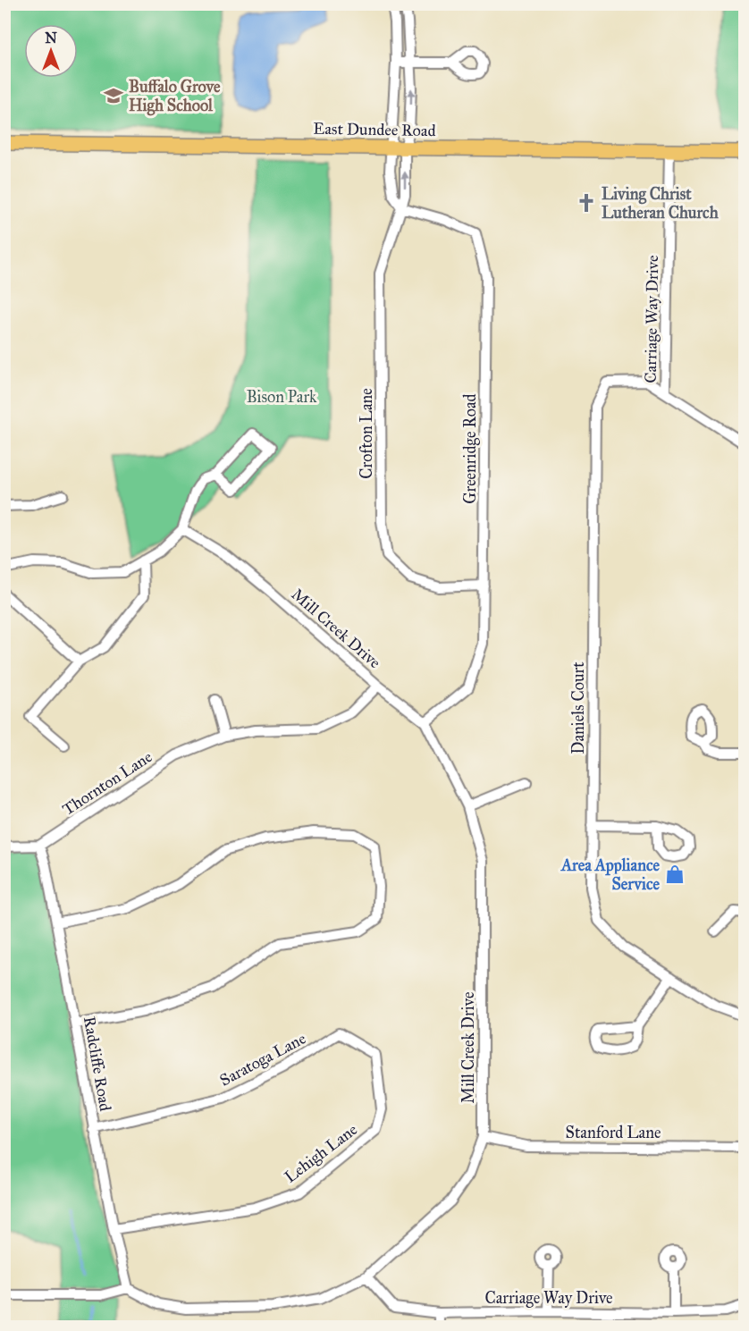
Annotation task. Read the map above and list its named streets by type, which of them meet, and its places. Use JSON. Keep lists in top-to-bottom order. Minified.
{"streets":{"main road":["East Dundee Road"],"street":["Carriage Way Drive","Crofton Lane","Greenridge Road","Mill Creek Drive","Daniels Court","Thornton Lane","Saratoga Lane","Radcliffe Road","Stanford Lane","Lehigh Lane"]},"crossings":[["East Dundee Road","Carriage Way Drive"],["East Dundee Road","Crofton Lane"],["Carriage Way Drive","Mill Creek Drive"],["Carriage Way Drive","Daniels Court"],["Crofton Lane","Greenridge Road"],["Greenridge Road","Mill Creek Drive"],["Mill Creek Drive","Thornton Lane"],["Mill Creek Drive","Radcliffe Road"],["Mill Creek Drive","Stanford Lane"],["Thornton Lane","Radcliffe Road"],["Saratoga Lane","Radcliffe Road"],["Saratoga Lane","Lehigh Lane"],["Radcliffe Road","Lehigh Lane"]],"parks":["Bison Park"],"places":{"school or university":["Buffalo Grove High School"],"church":["Living Christ Lutheran Church"],"shop":["Area Appliance Service"]},"north":"top"}
